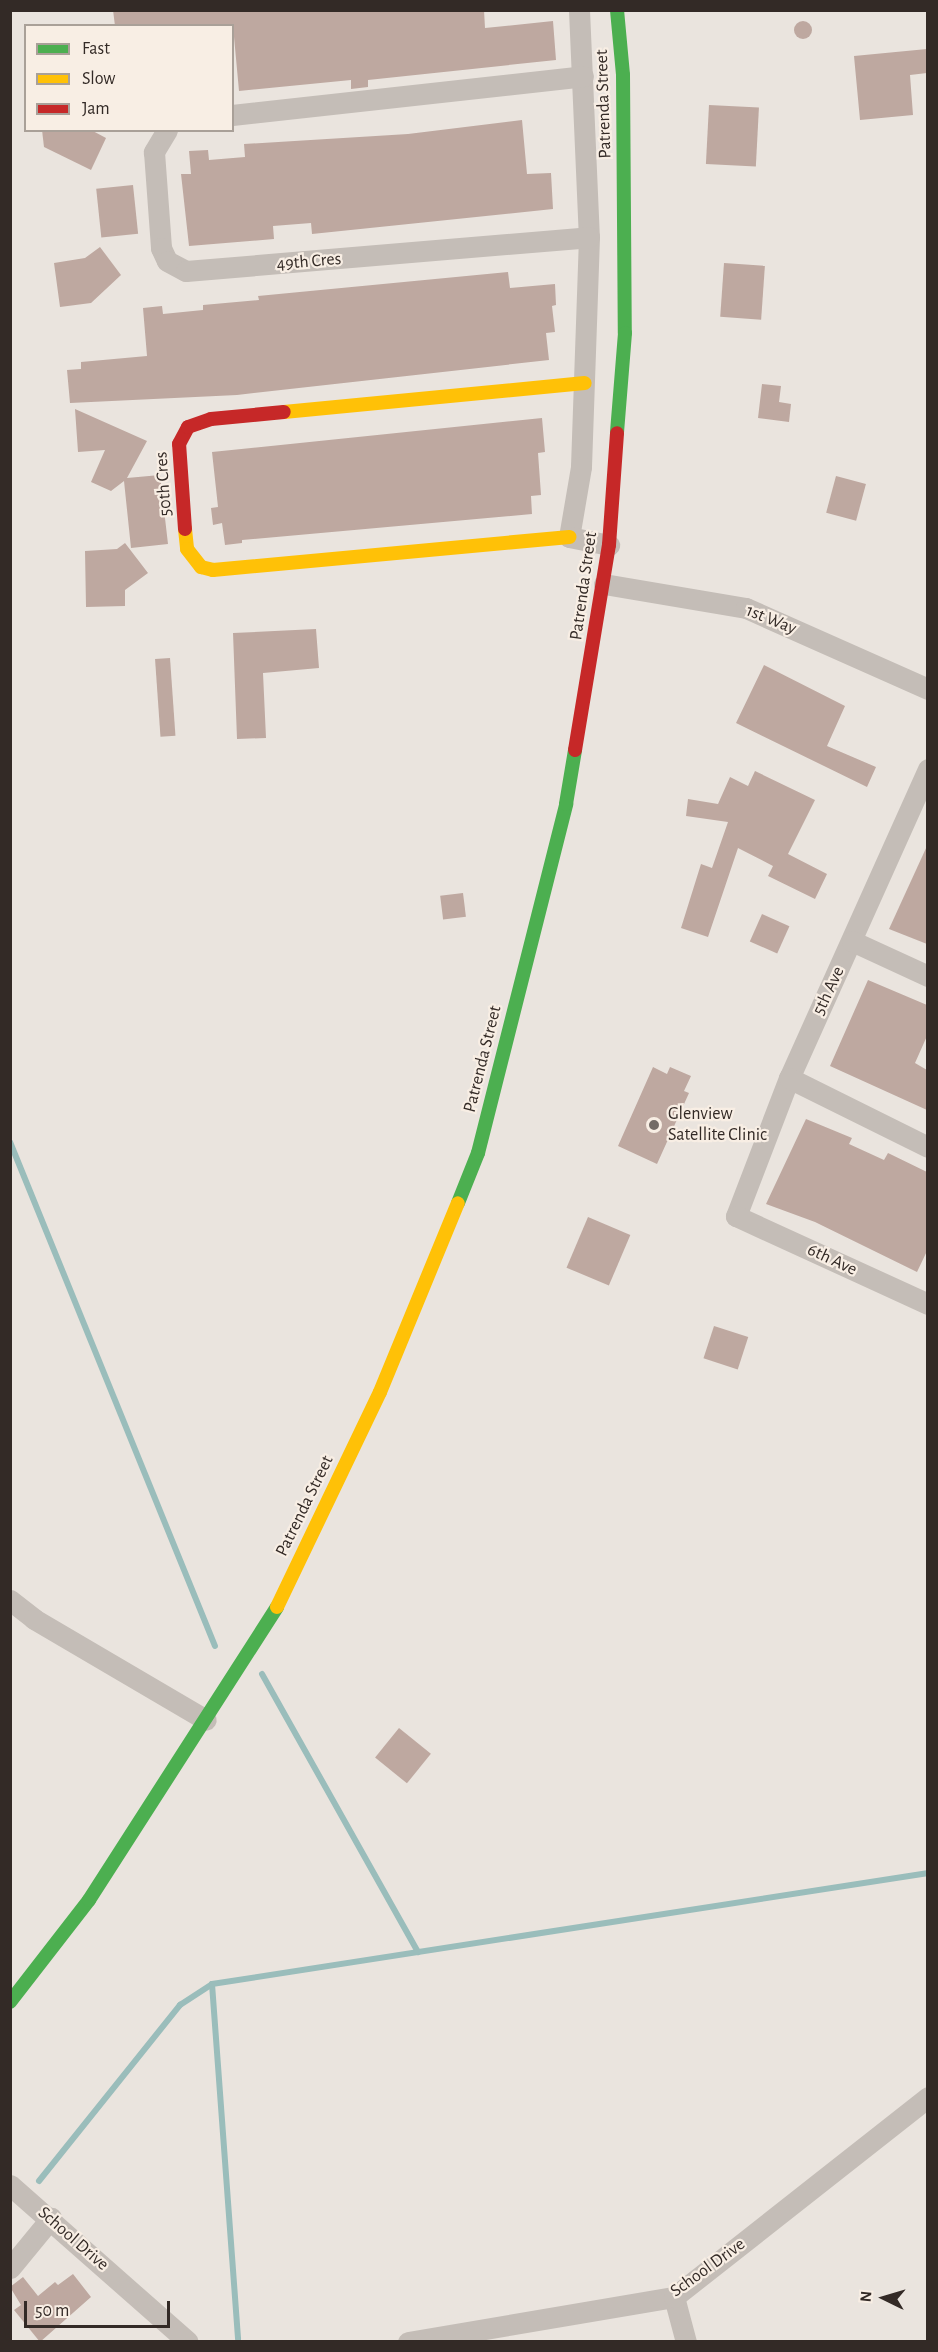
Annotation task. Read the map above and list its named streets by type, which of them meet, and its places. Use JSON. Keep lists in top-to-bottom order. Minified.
{"streets":{"street":["Patrenda Street","49th Cres","50th Cres","1st Way","5th Ave","6th Ave","School Drive"]},"crossings":[["Patrenda Street","1st Way"],["5th Ave","6th Ave"]],"places":["Glenview Satellite Clinic"],"legend":["Fast","Slow","Jam"],"scale_bar":"50 m","north":"left"}
